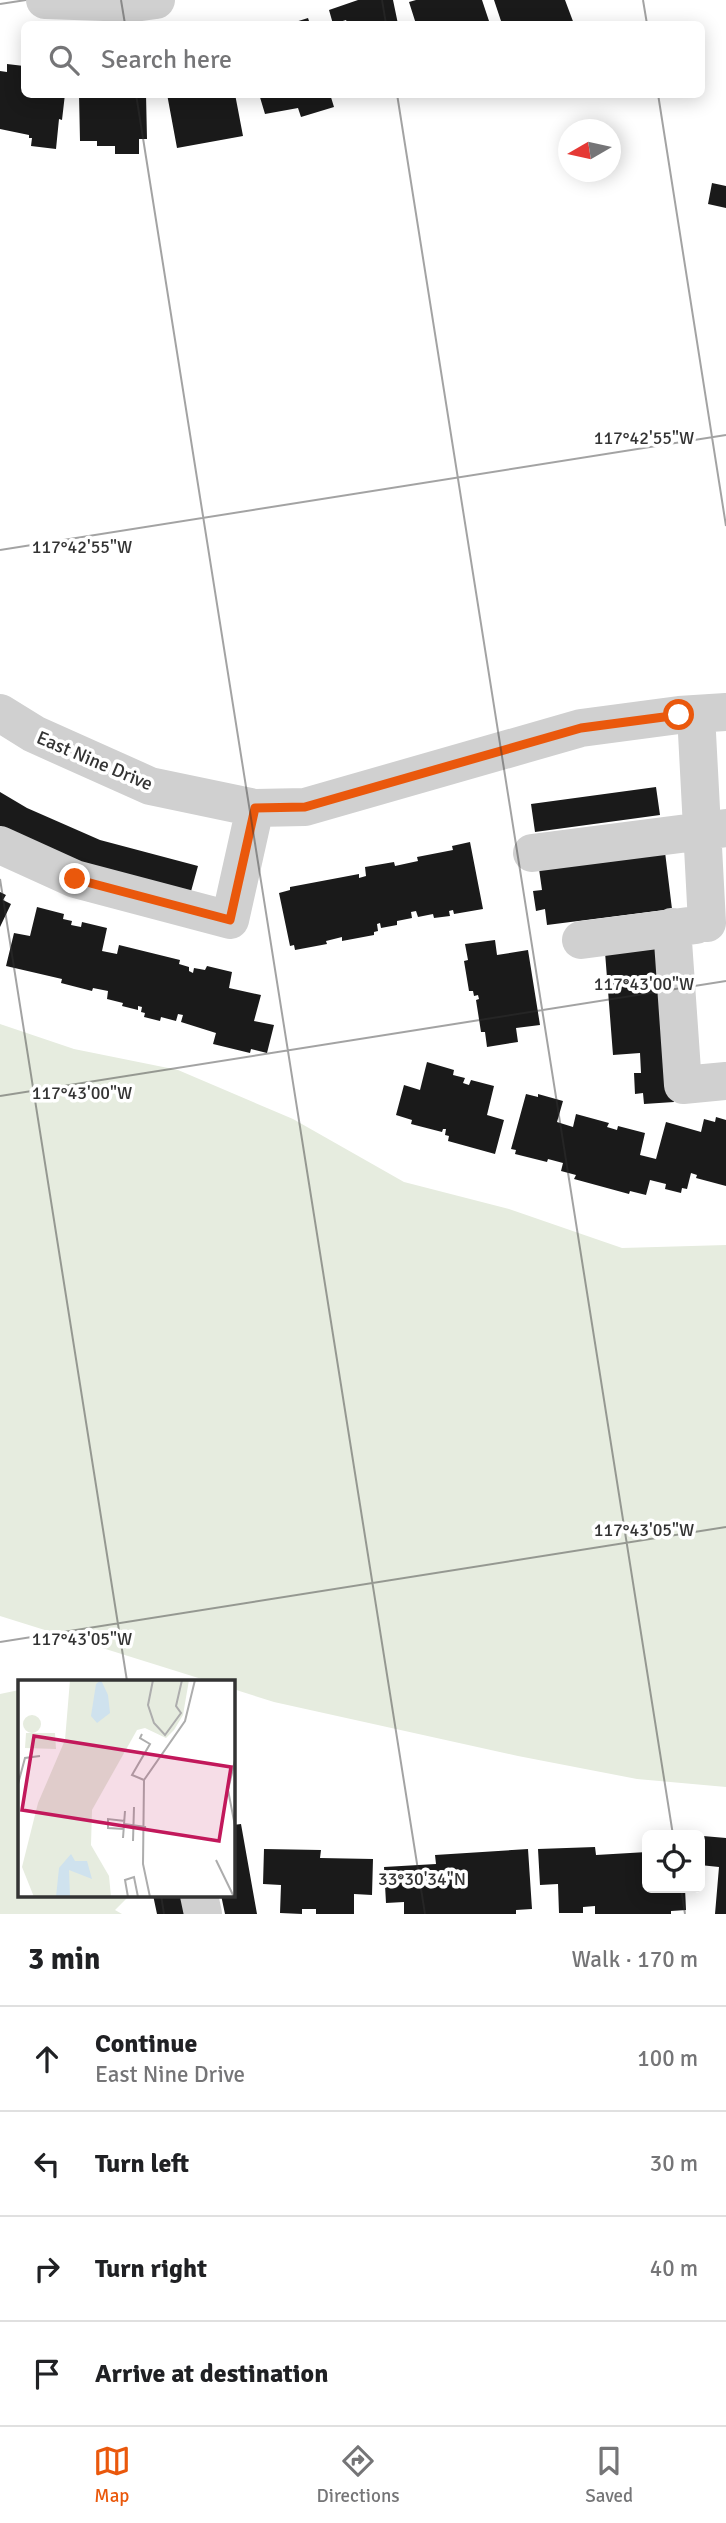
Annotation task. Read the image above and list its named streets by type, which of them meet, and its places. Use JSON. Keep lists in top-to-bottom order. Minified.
{"streets":{"street":["East Nine Drive"]},"north":"left","page":{"search":"Search here","heading":["3 min","Walk · 170 m"],"list":[["Continue","East Nine Drive","100 m"],["Turn left","30 m"],["Turn right","40 m"],"Arrive at destination"],"nav":["Map","Directions","Saved"]},"coordinates":["117°42'55\"W","117°43'00\"W","117°43'05\"W","33°30'34\"N"]}
